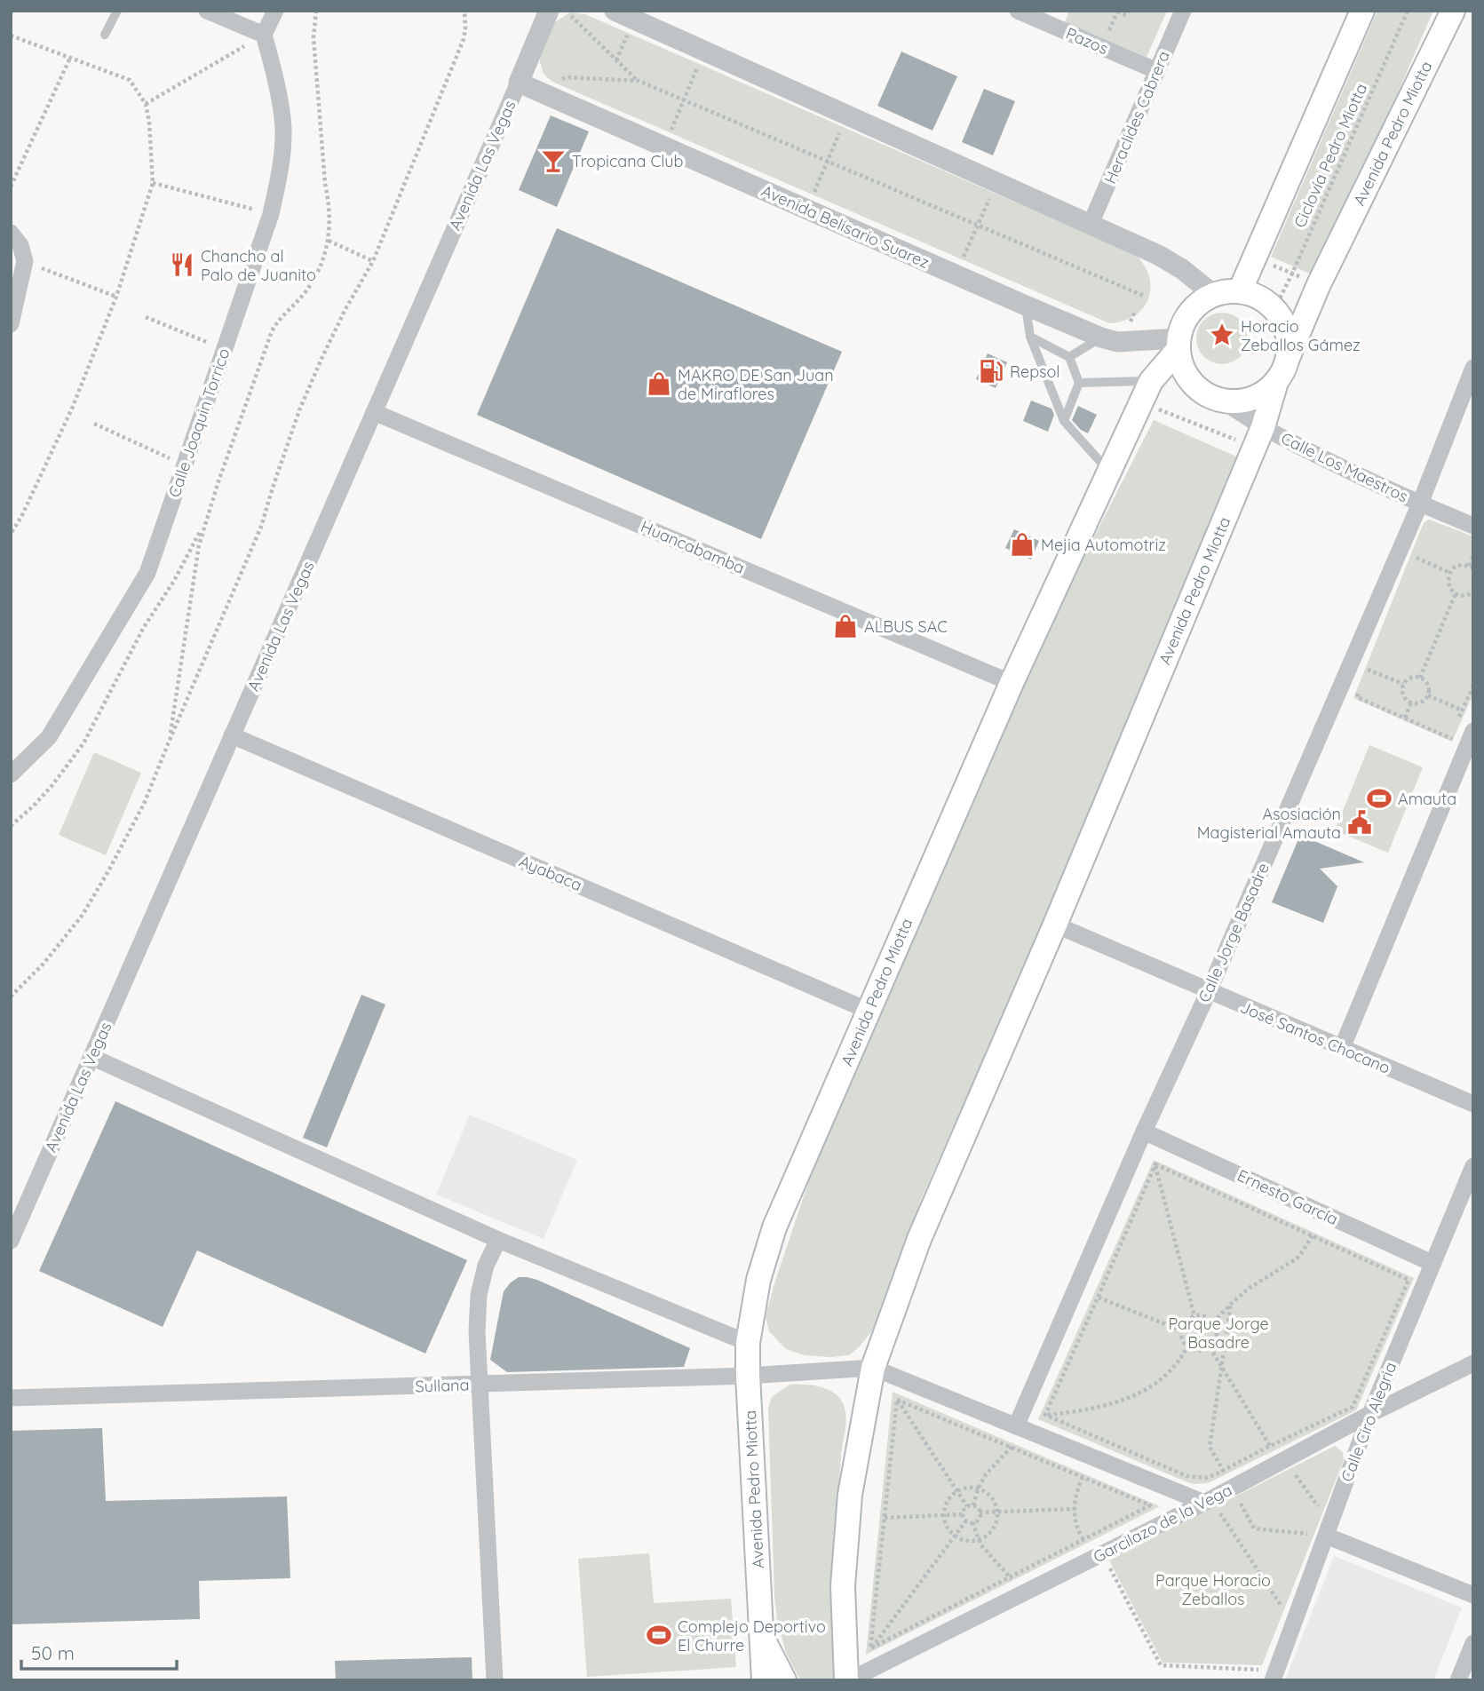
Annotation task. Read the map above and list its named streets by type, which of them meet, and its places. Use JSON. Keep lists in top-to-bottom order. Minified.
{"streets":{"main road":["Avenida Pedro Miotta"],"street":["Pazos","Heraclides Cabrera","Avenida Las Vegas","Avenida Belisario Suarez","Calle Joaquin Torrico","Calle Los Maestros","Huancabamba","Ayabaca","Calle Jorge Basadre","José Santos Chocano","Ernesto García","Sullana","Calle Ciro Alegria","Garcilazo de la Vega"],"path":["Ciclovía Pedro Miotta"]},"crossings":[["Pazos","Heraclides Cabrera"],["Avenida Pedro Miotta","Ciclovía Pedro Miotta"],["Avenida Pedro Miotta","Avenida Belisario Suarez"],["Avenida Pedro Miotta","Calle Los Maestros"],["Avenida Pedro Miotta","Huancabamba"],["Avenida Pedro Miotta","Ayabaca"],["Avenida Pedro Miotta","José Santos Chocano"],["Avenida Pedro Miotta","Sullana"],["Avenida Pedro Miotta","Garcilazo de la Vega"],["Ciclovía Pedro Miotta","Avenida Belisario Suarez"],["Ciclovía Pedro Miotta","Calle Los Maestros"],["Avenida Las Vegas","Avenida Belisario Suarez"],["Avenida Las Vegas","Huancabamba"],["Avenida Las Vegas","Ayabaca"],["Avenida Belisario Suarez","Calle Los Maestros"],["Calle Los Maestros","Calle Jorge Basadre"],["Calle Jorge Basadre","José Santos Chocano"],["Calle Jorge Basadre","Ernesto García"],["Ernesto García","Calle Ciro Alegria"],["Calle Ciro Alegria","Garcilazo de la Vega"]],"parks":["Parque Jorge Basadre","Parque Horacio Zeballos"],"places":{"bar":["Tropicana Club"],"restaurant":["Chancho al Palo de Juanito"],"place":["Horacio Zeballos Gámez"],"fuel station":["Repsol"],"shop":["MAKRO DE San Juan de Miraflores","Mejia Automotriz","ALBUS SAC"],"sports":["Amauta","Complejo Deportivo El Churre"],"public building":["Asosiación Magisterial Amauta"]},"scale_bar":"50 m"}
